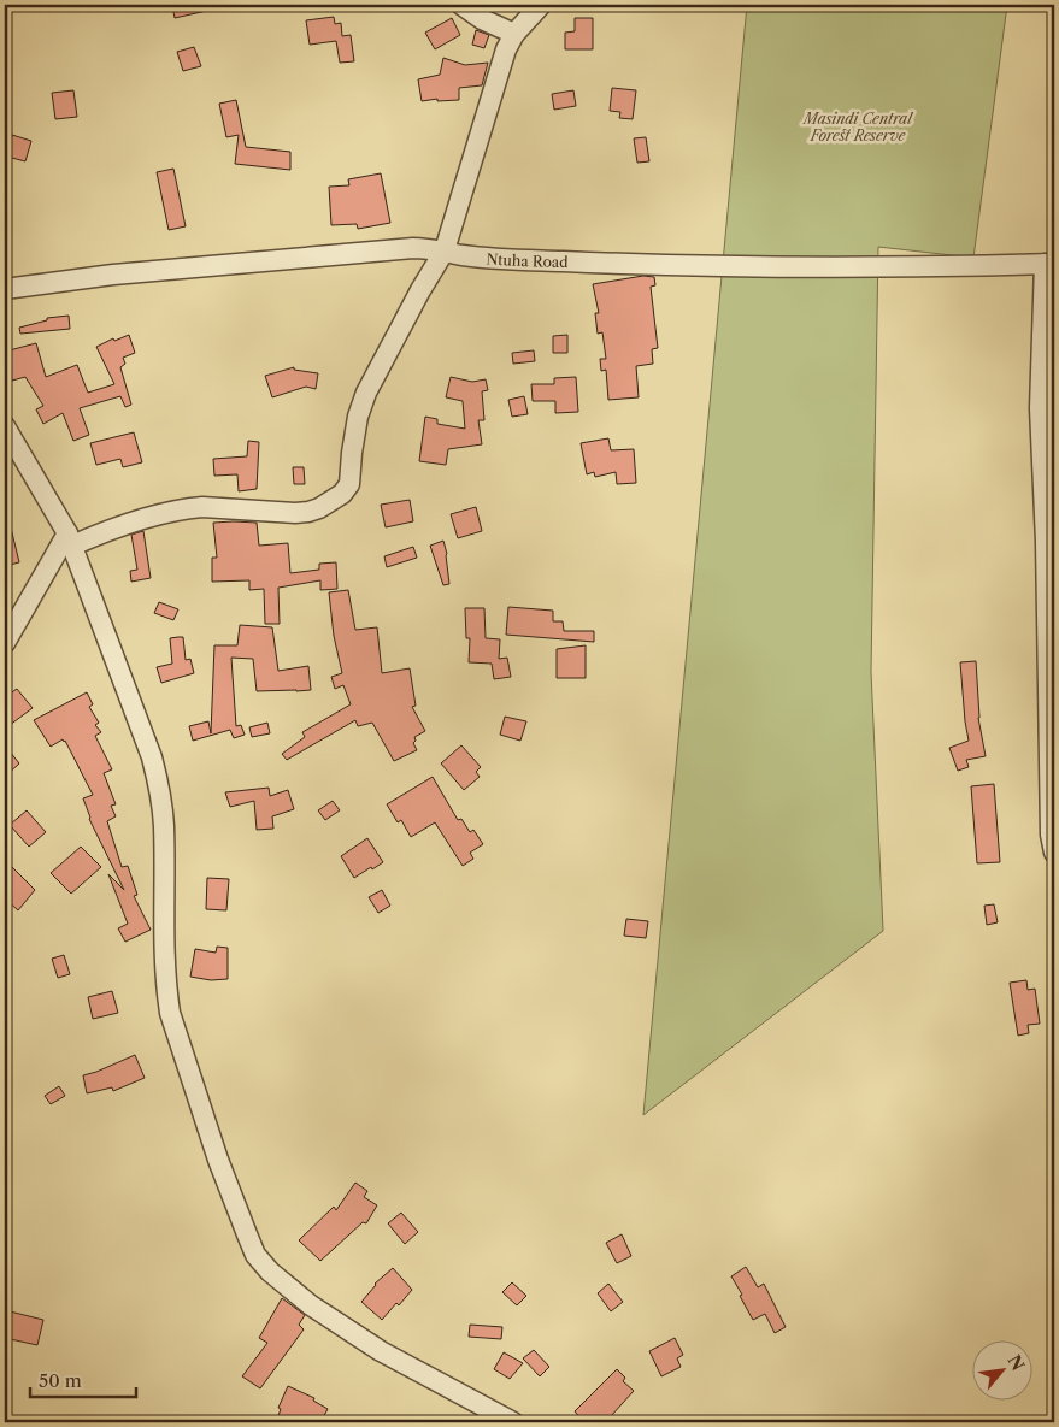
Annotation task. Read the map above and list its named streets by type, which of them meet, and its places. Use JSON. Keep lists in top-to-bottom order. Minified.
{"streets":{"street":["Ntuha Road"]},"parks":["Masindi Central Forest Reserve"],"scale_bar":"50 m","north":"top right"}
